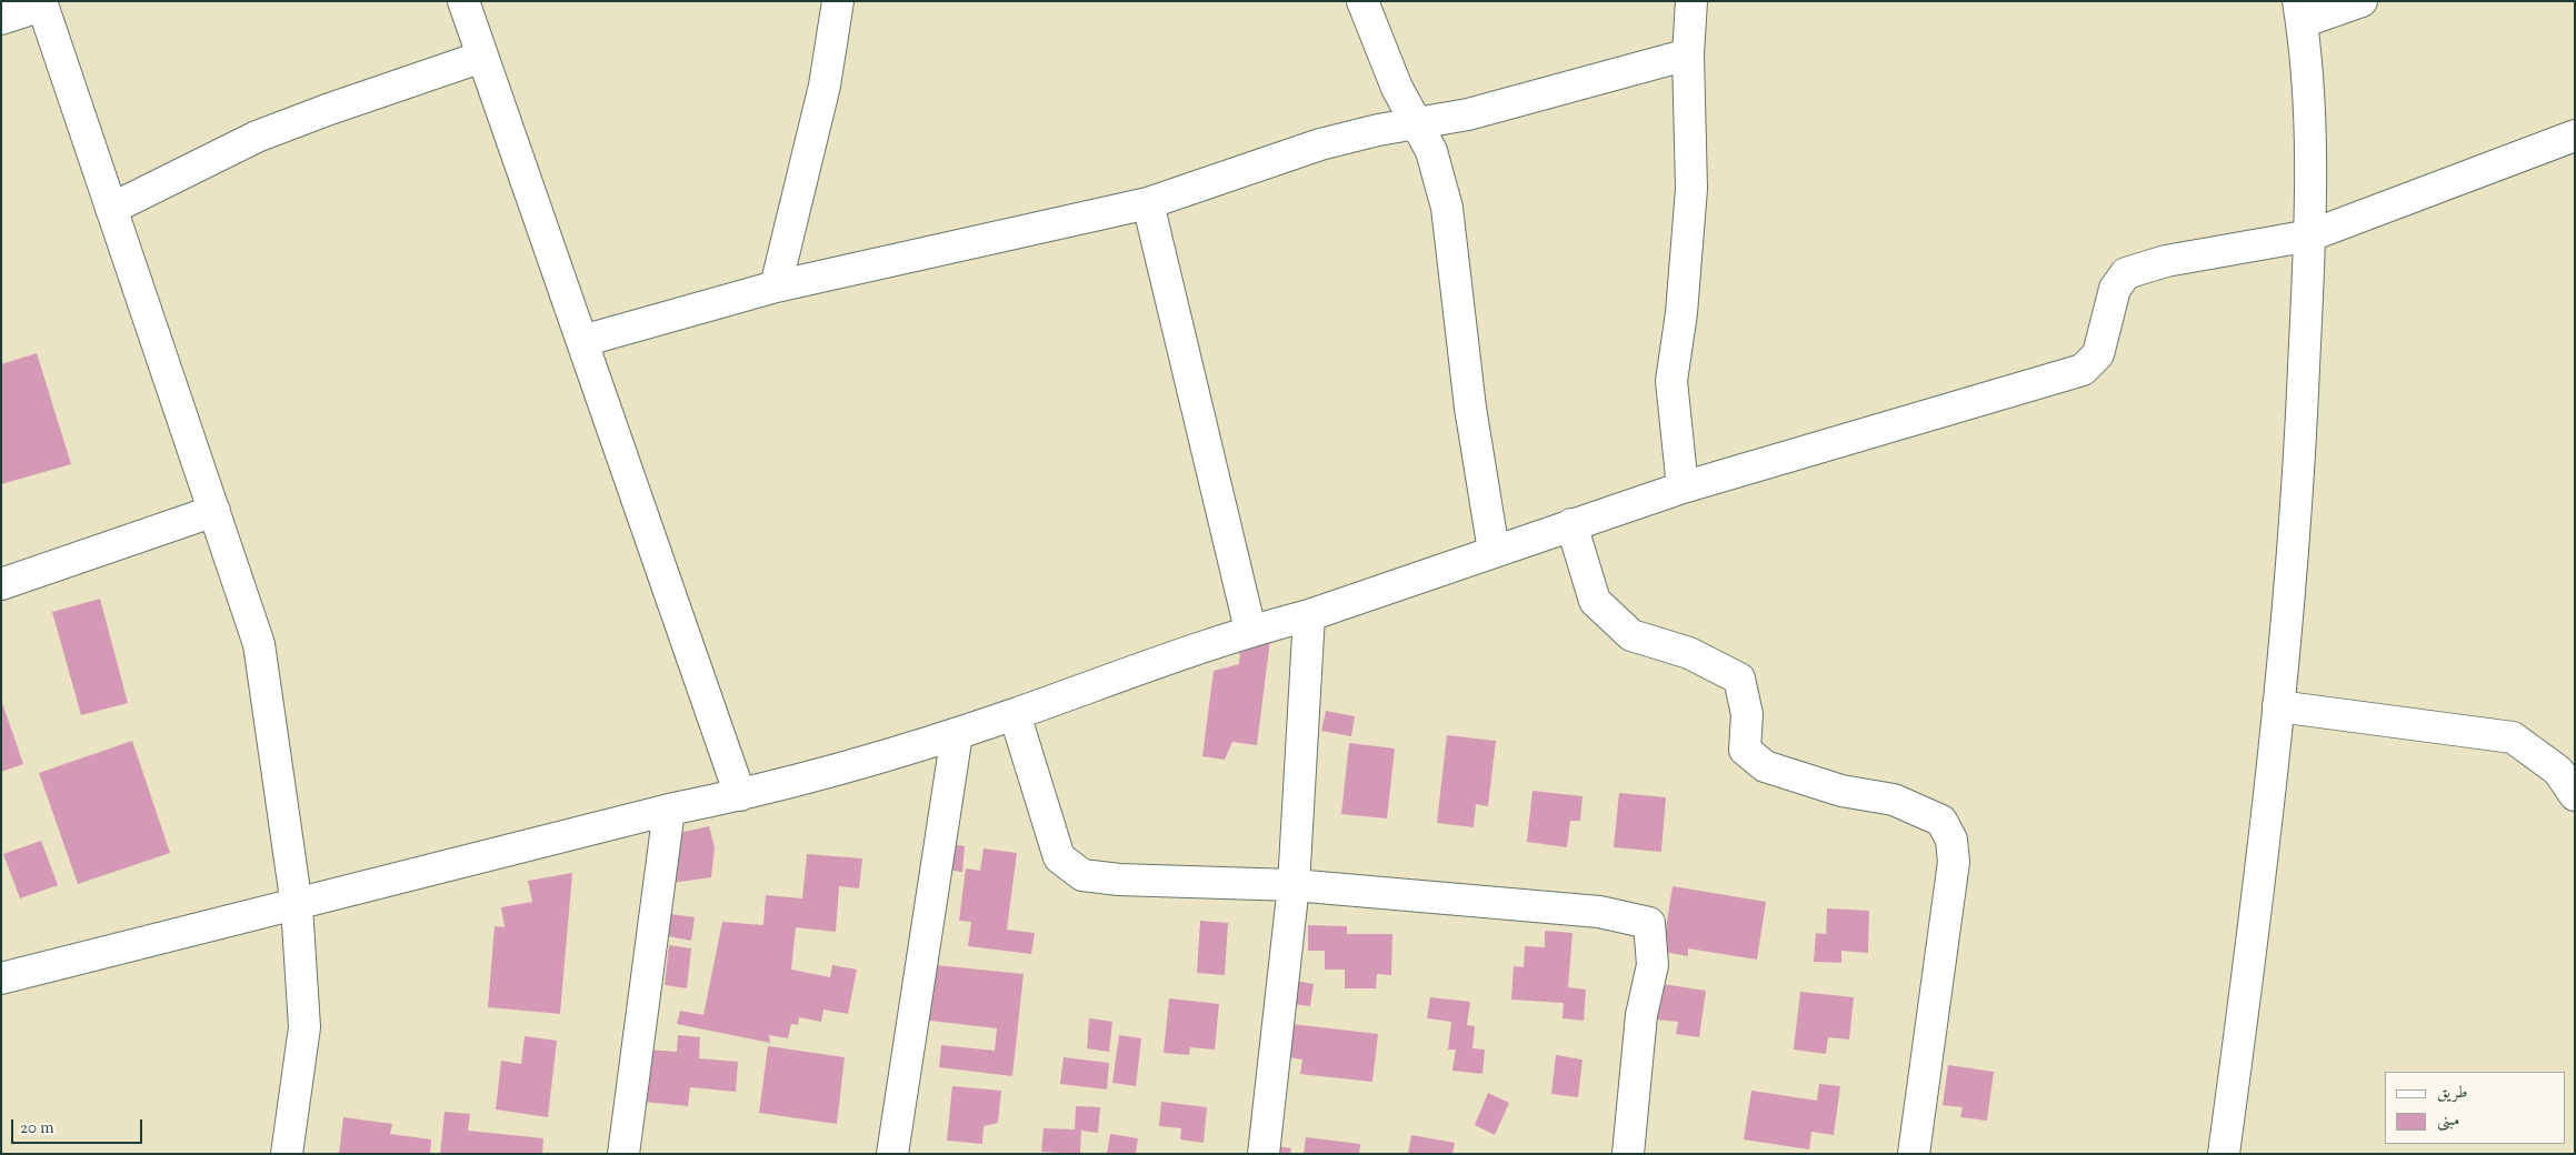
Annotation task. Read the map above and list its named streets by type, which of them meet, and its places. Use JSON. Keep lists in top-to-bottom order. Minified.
{"legend":["طريق","مبنى"],"scale_bar":"20 m"}
